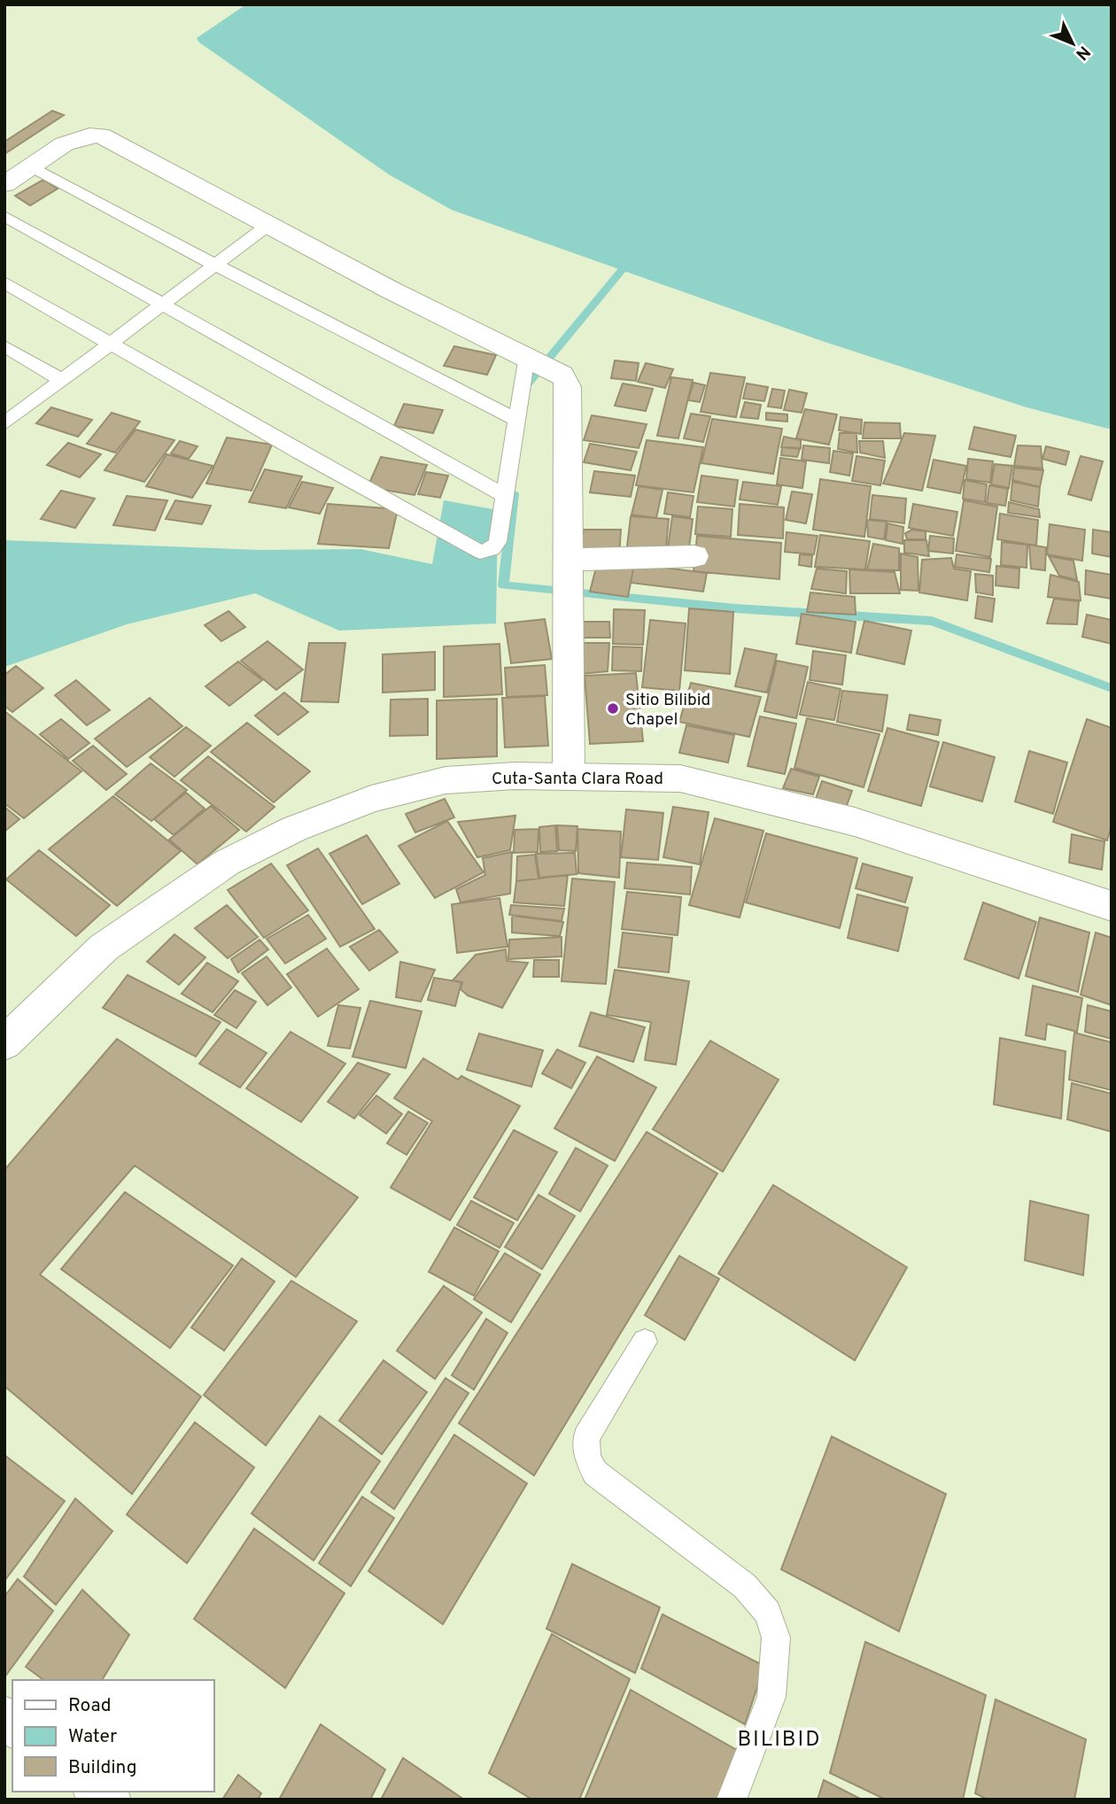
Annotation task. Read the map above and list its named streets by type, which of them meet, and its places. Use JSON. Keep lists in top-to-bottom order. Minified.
{"streets":{"street":["Cuta-Santa Clara Road"]},"districts":["BILIBID"],"places":["Sitio Bilibid Chapel"],"legend":["Road","Water","Building"],"north":"bottom right"}
